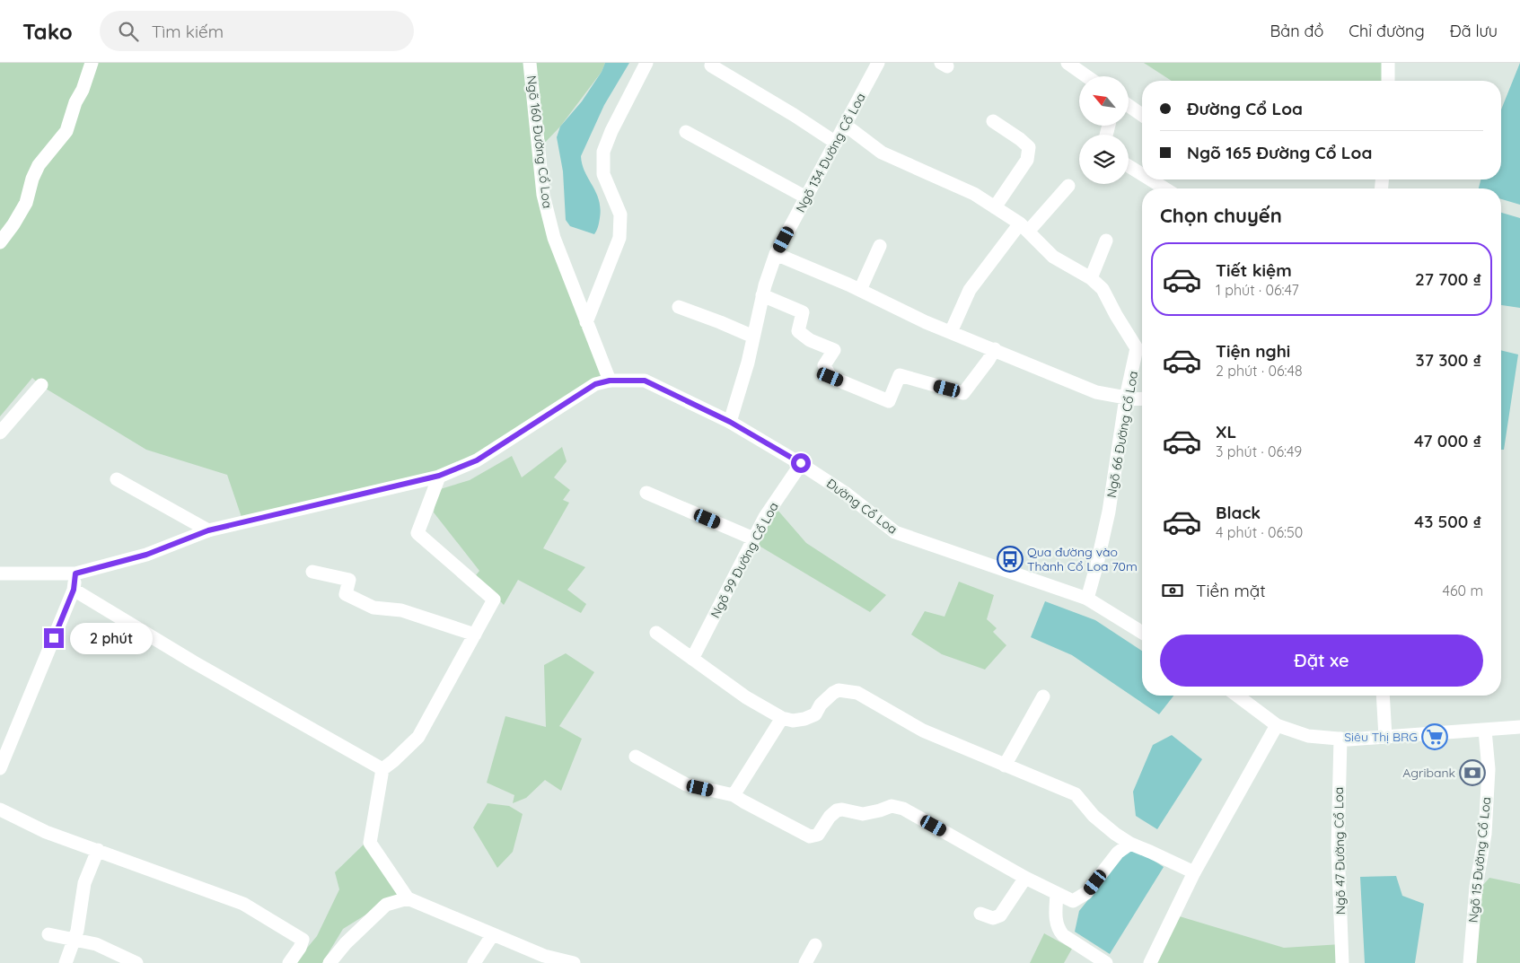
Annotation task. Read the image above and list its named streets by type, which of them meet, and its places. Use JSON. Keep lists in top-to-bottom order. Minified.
{"streets":{"street":["Ngõ 160 Đường Cổ Loa","Ngõ 134 Đường Cổ Loa","Ngõ 66 Đường Cổ Loa","Đường Cổ Loa","Ngõ 99 Đường Cổ Loa","Ngõ 47 Đường Cổ Loa","Ngõ 15 Đường Cổ Loa"]},"crossings":[["Ngõ 160 Đường Cổ Loa","Đường Cổ Loa"],["Ngõ 134 Đường Cổ Loa","Ngõ 66 Đường Cổ Loa"],["Ngõ 134 Đường Cổ Loa","Đường Cổ Loa"],["Ngõ 66 Đường Cổ Loa","Đường Cổ Loa"],["Đường Cổ Loa","Ngõ 99 Đường Cổ Loa"]],"places":{"bus stop":["Qua đường vào Thành Cổ Loa 70m"],"supermarket":["Siêu Thị BRG"],"bank":["Agribank"]},"north":"top left","page":{"header":"Tako","search":"Tìm kiếm","nav":["Bản đồ","Chỉ đường","Đã lưu"],"banner":["Đường Cổ Loa","Ngõ 165 Đường Cổ Loa"],"heading":"Chọn chuyến","list":[{"name":"Tiết kiệm","note":"1 phút · 06:47","value":"27 700 ₫"},{"name":"Tiện nghi","note":"2 phút · 06:48","value":"37 300 ₫"},{"name":"XL","note":"3 phút · 06:49","value":"47 000 ₫"},{"name":"Black","note":"4 phút · 06:50","value":"43 500 ₫"}],"pay":["Tiền mặt","460 m"],"bubble":"2 phút","buttons":"Đặt xe"}}
